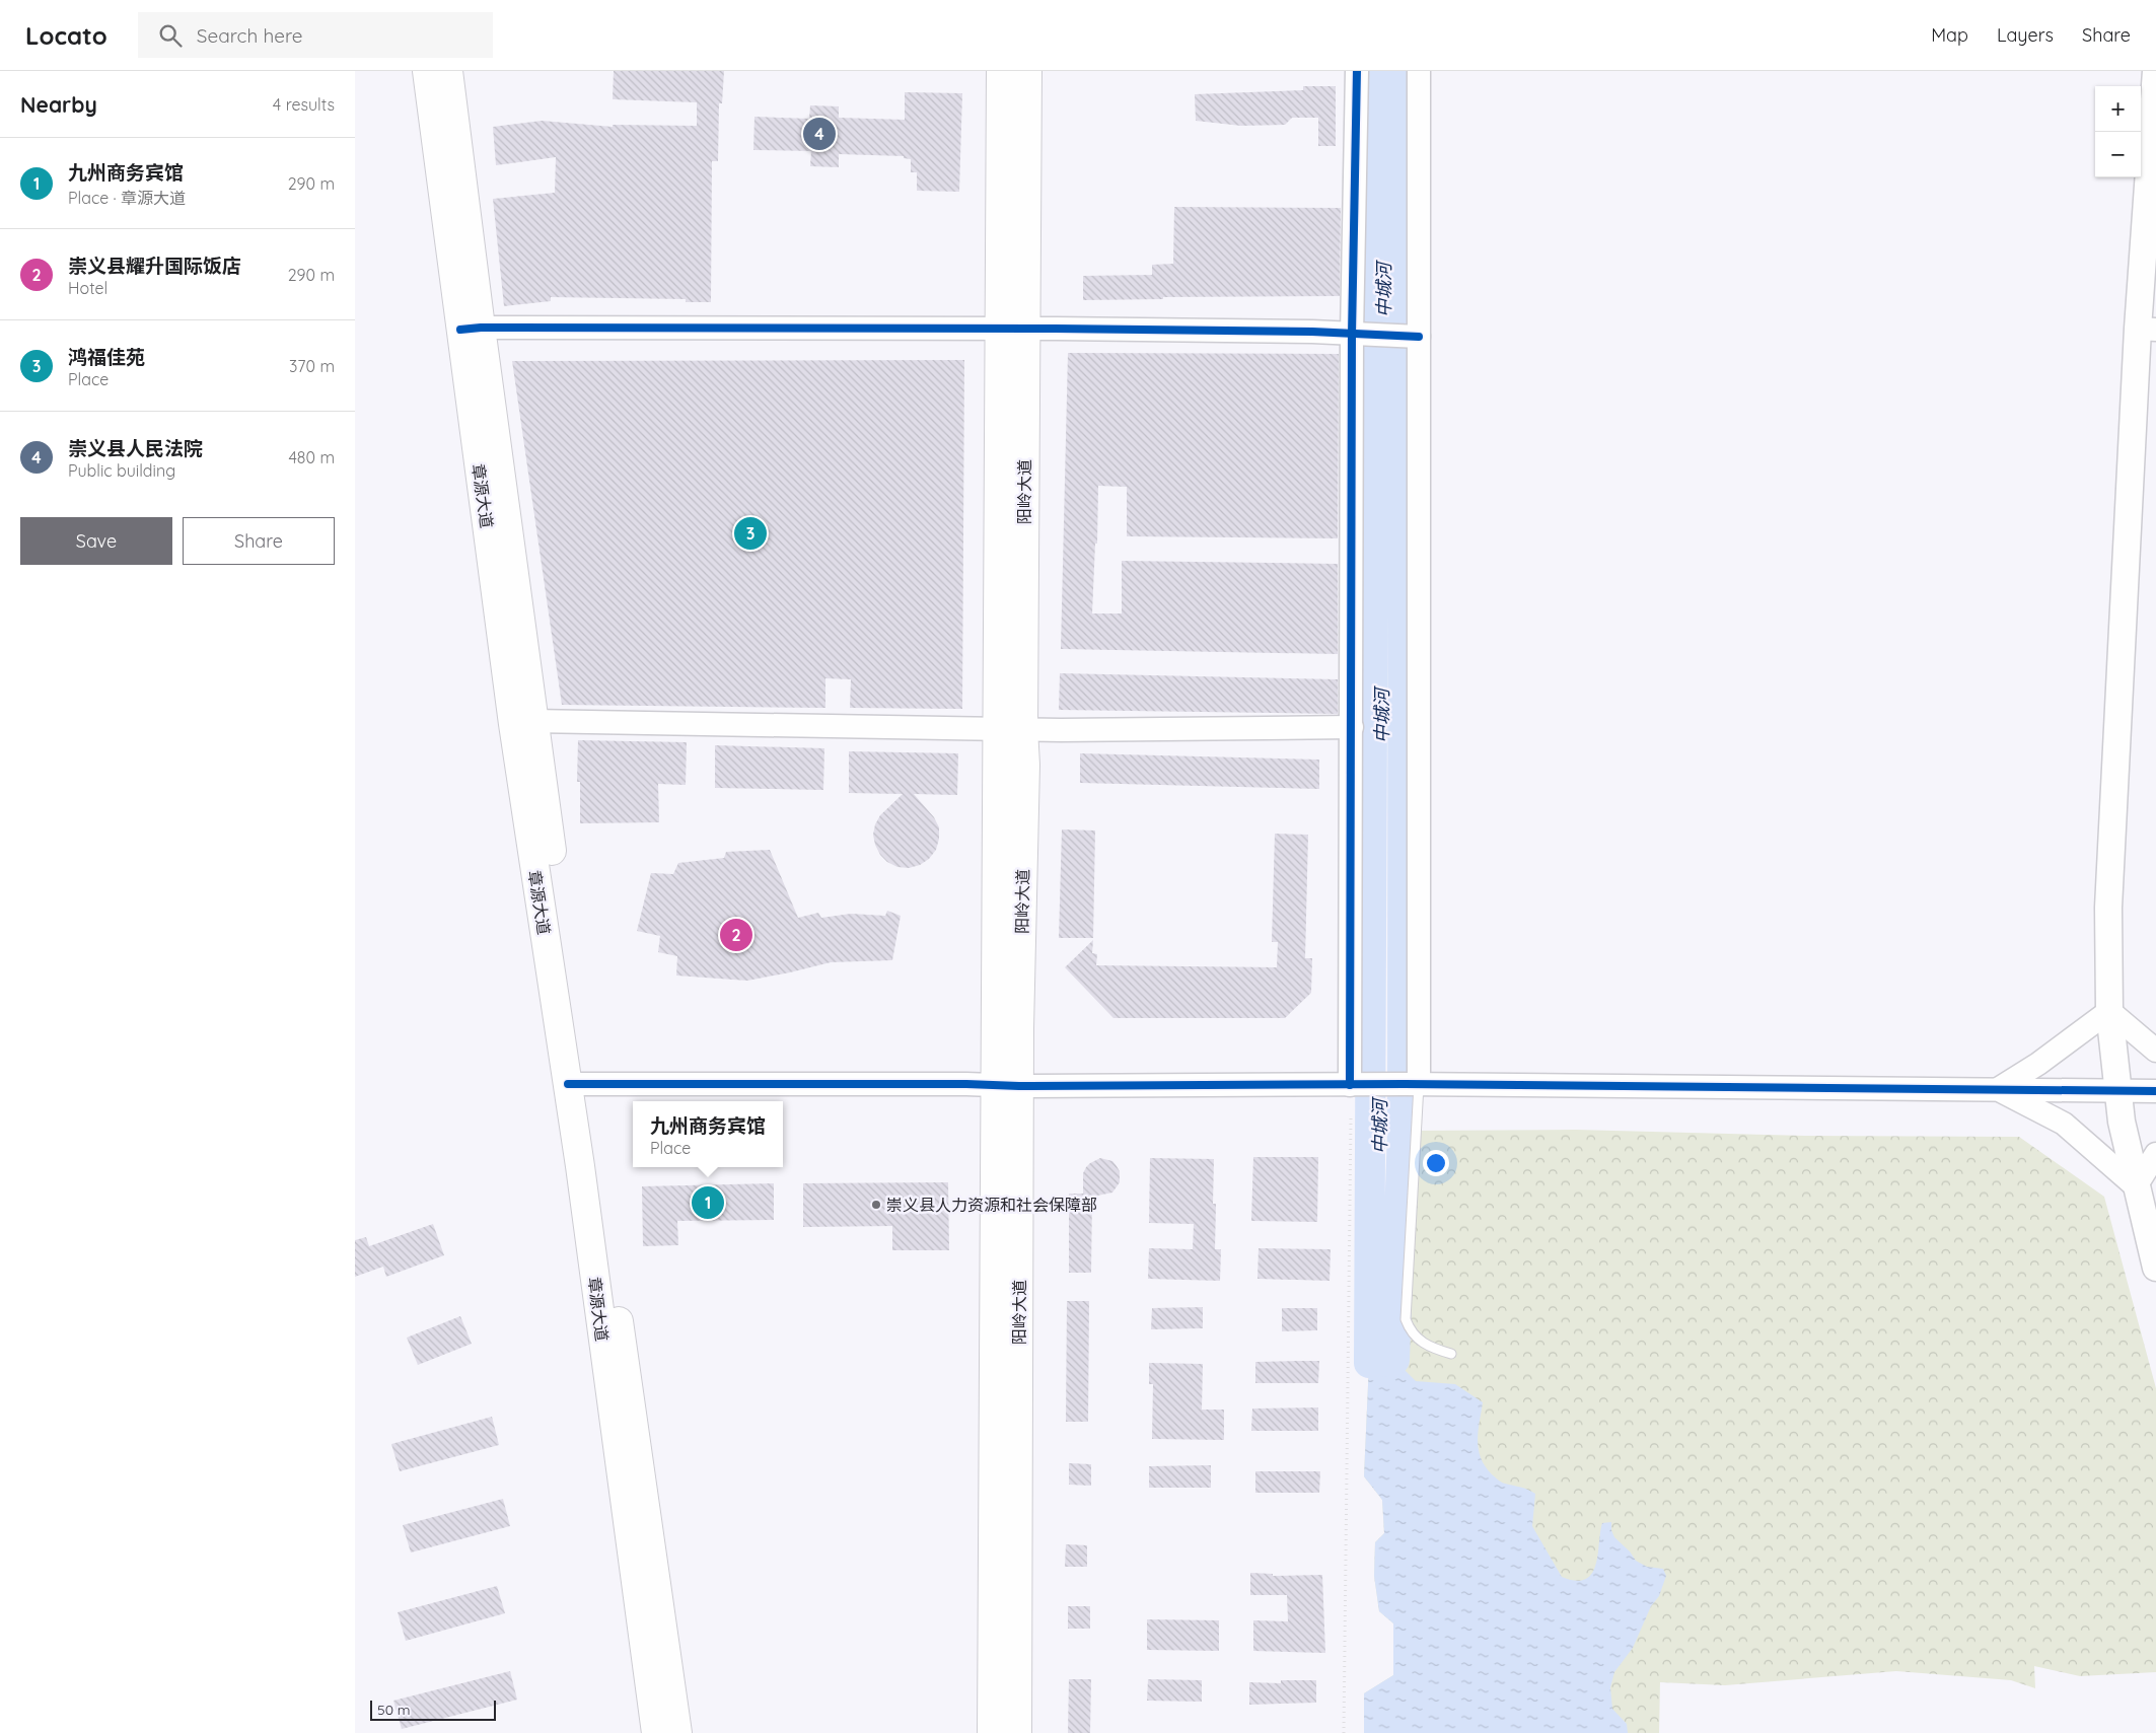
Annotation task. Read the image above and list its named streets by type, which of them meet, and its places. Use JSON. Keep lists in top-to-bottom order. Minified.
{"streets":{"main road":["阳岭大道","章源大道"]},"water":["中城河"],"places":["崇义县人力资源和社会保障部"],"scale_bar":"50 m","page":{"header":"Locato","search":"Search here","nav":["Map","Layers","Share"],"heading":["Nearby","4 results"],"map_buttons":["+","−"],"pins":["4","3","2","1"],"list":[{"mark":"1","name":"九州商务宾馆","note":"Place · 章源大道","value":"290 m"},{"mark":"2","name":"崇义县耀升国际饭店","note":"Hotel","value":"290 m"},{"mark":"3","name":"鸿福佳苑","note":"Place","value":"370 m"},{"mark":"4","name":"崇义县人民法院","note":"Public building","value":"480 m"}],"buttons":["Save","Share"],"popup":["九州商务宾馆","Place"],"scale":"50 m"}}
